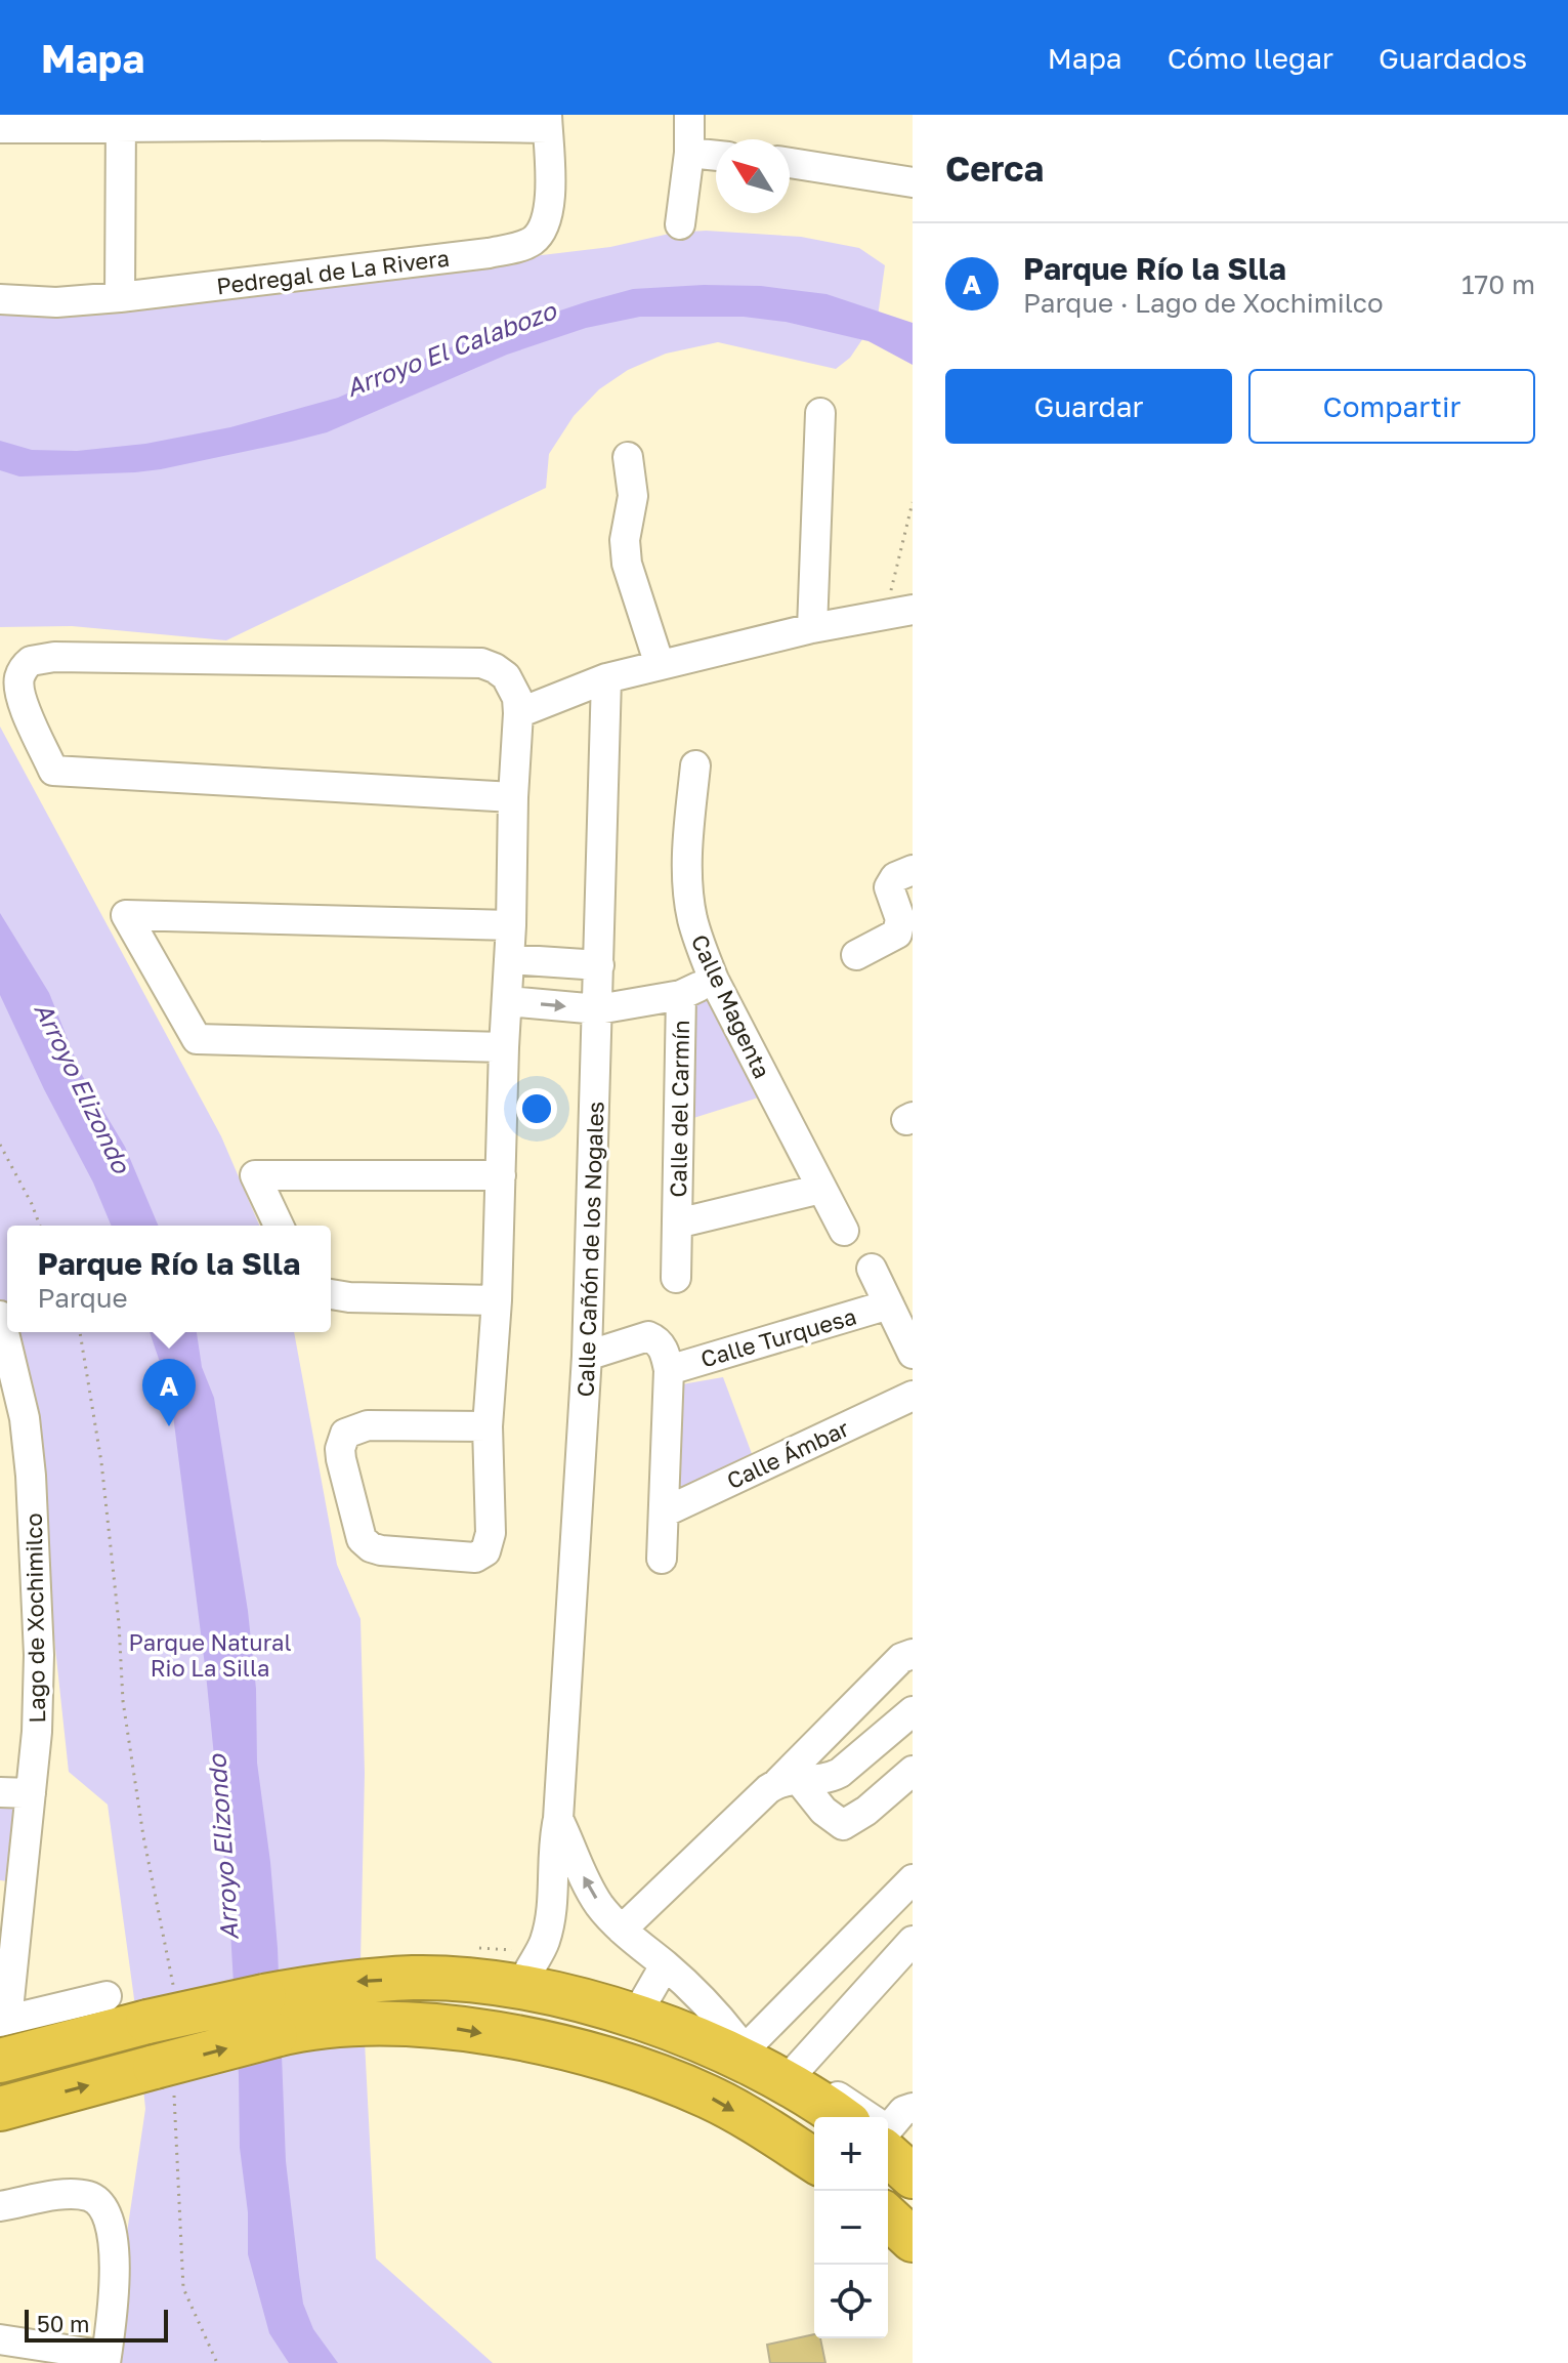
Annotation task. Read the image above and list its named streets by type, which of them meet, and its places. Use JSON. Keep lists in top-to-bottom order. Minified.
{"streets":{"street":["Pedregal de La Rivera","Calle Magenta","Calle del Carmín","Calle Cañón de los Nogales","Calle Turquesa","Calle Ámbar","Lago de Xochimilco"]},"crossings":[["Calle Cañón de los Nogales","Calle Turquesa"]],"water":["Arroyo El Calabozo","Arroyo Elizondo"],"parks":["Parque Natural Rio La Silla"],"scale_bar":"50 m","north":"top left","page":{"header":"Mapa","nav":["Mapa","Cómo llegar","Guardados"],"heading":"Cerca","list":[{"mark":"A","name":"Parque Río la Slla","note":"Parque · Lago de Xochimilco","value":"170 m"}],"buttons":["Guardar","Compartir"],"popup":["Parque Río la Slla","Parque"],"pins":"A","map_buttons":["+","−"],"scale":"50 m"}}
